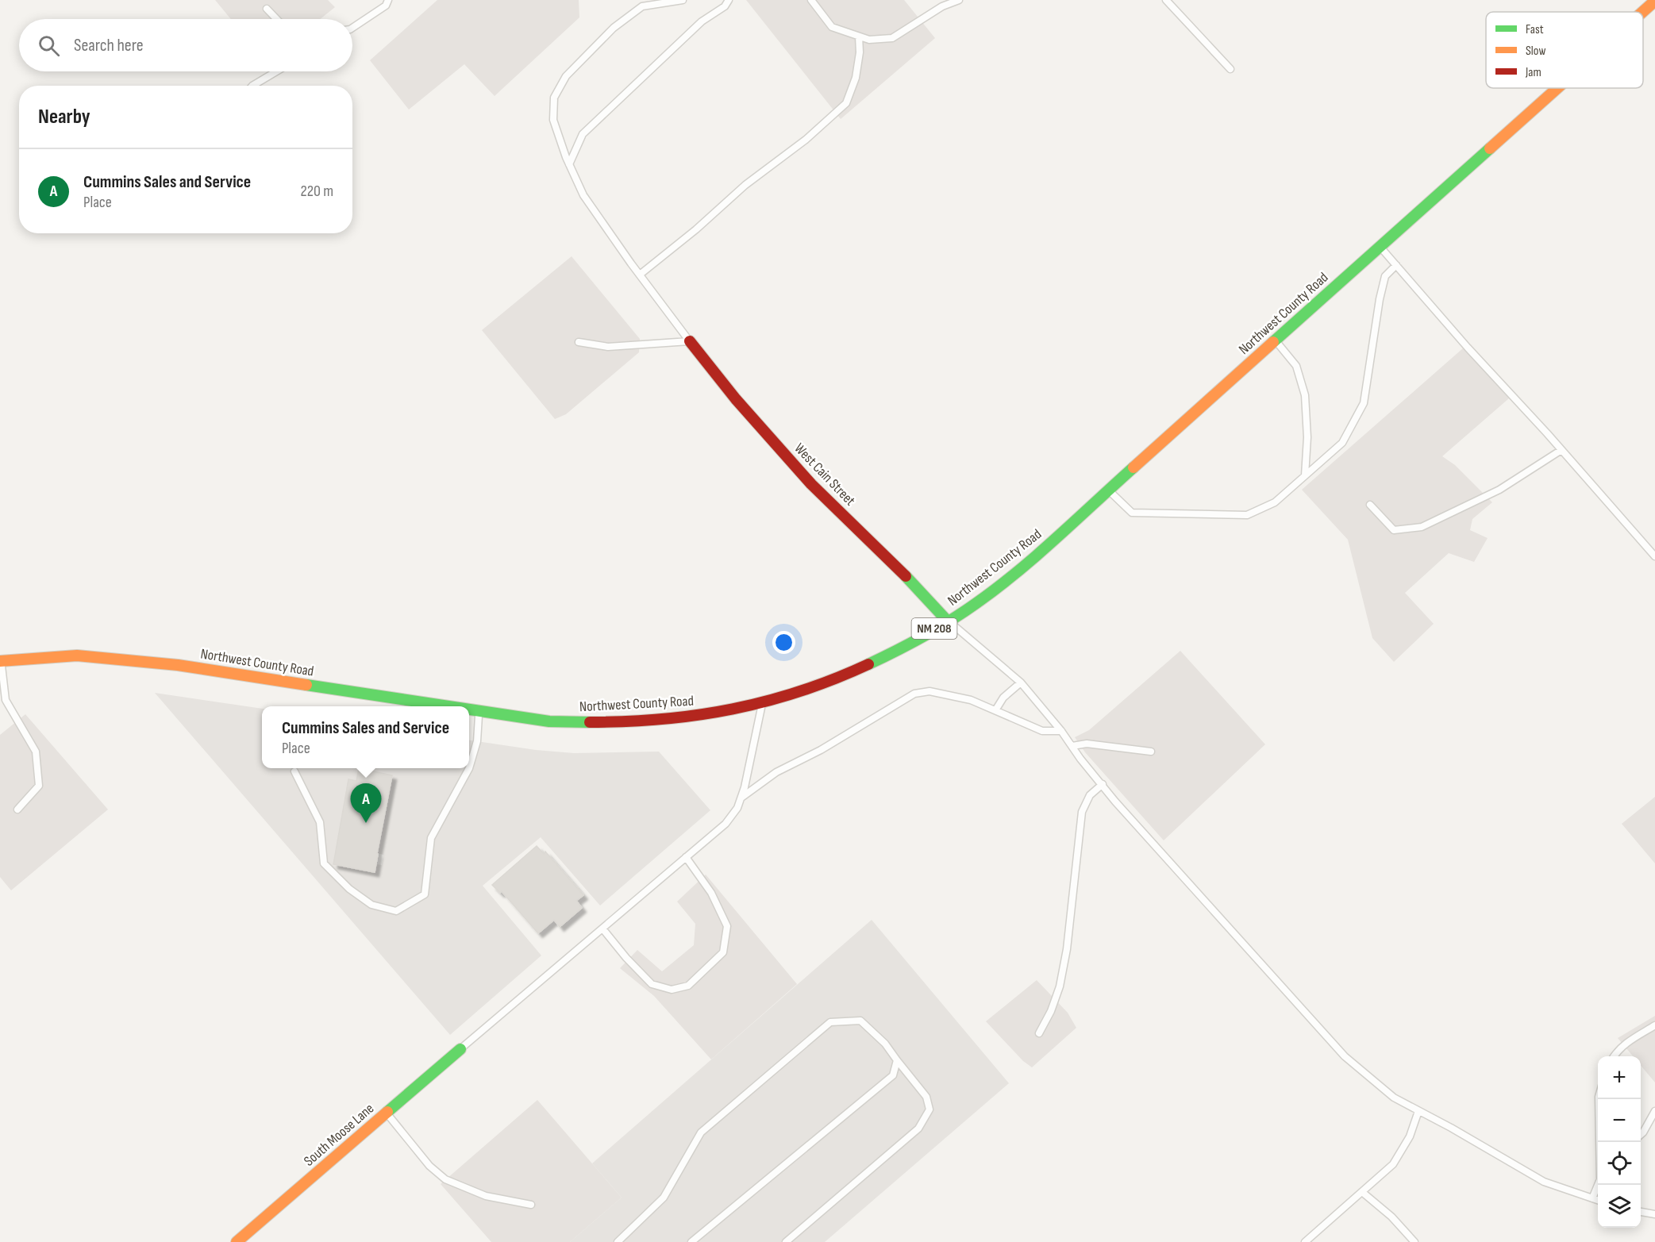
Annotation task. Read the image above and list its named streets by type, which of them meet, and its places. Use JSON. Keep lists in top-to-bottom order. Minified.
{"streets":{"main road":["Northwest County Road","West Cain Street","NM 208","South Moose Lane"]},"crossings":[["Northwest County Road","West Cain Street"]],"legend":["Fast","Slow","Jam"],"page":{"search":"Search here","heading":"Nearby","list":[{"mark":"A","name":"Cummins Sales and Service","note":"Place","value":"220 m"}],"popup":["Cummins Sales and Service","Place"],"pins":"A","map_buttons":["+","−"]}}
